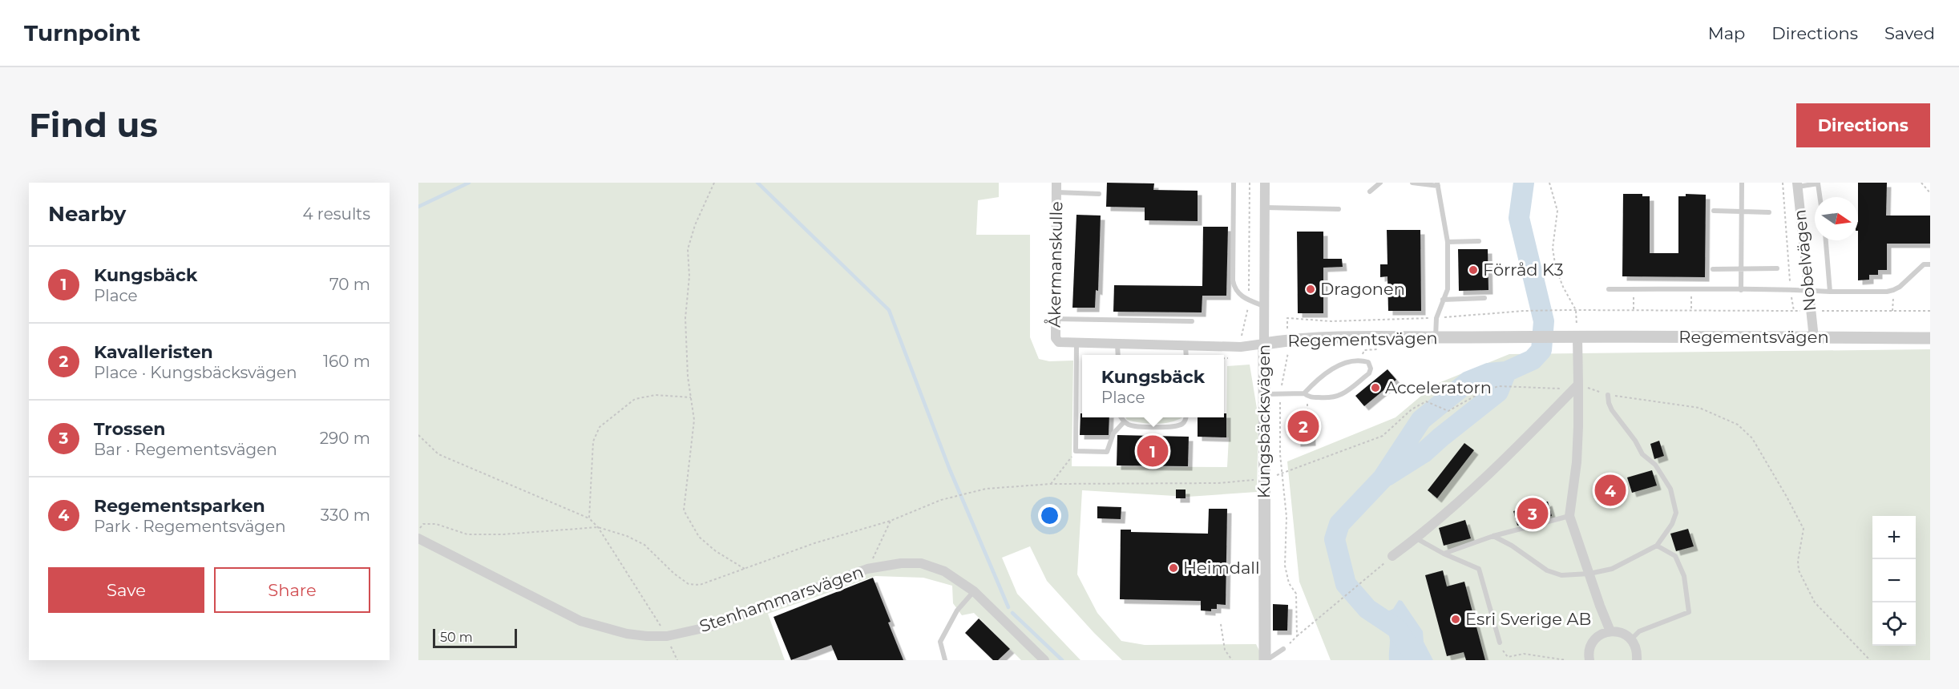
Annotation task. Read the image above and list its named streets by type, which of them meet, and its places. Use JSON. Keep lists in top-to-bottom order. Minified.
{"streets":{"street":["Nobelvägen","Åkermanskulle","Regementsvägen","Kungsbäcksvägen","Stenhammarsvägen"]},"crossings":[["Nobelvägen","Regementsvägen"],["Åkermanskulle","Regementsvägen"],["Åkermanskulle","Kungsbäcksvägen"],["Regementsvägen","Kungsbäcksvägen"]],"places":["Förråd K3","Dragonen","Acceleratorn","Heimdall","Esri Sverige AB"],"scale_bar":"50 m","north":"right","page":{"header":"Turnpoint","nav":["Map","Directions","Saved"],"buttons":["Directions",["Save","Share"]],"title":"Find us","heading":["Nearby","4 results"],"list":[{"mark":"1","name":"Kungsbäck","note":"Place","value":"70 m"},{"mark":"2","name":"Kavalleristen","note":"Place · Kungsbäcksvägen","value":"160 m"},{"mark":"3","name":"Trossen","note":"Bar · Regementsvägen","value":"290 m"},{"mark":"4","name":"Regementsparken","note":"Park · Regementsvägen","value":"330 m"}],"popup":["Kungsbäck","Place"],"pins":["2","1","4","3"],"map_buttons":["+","−"],"scale":"50 m"}}
